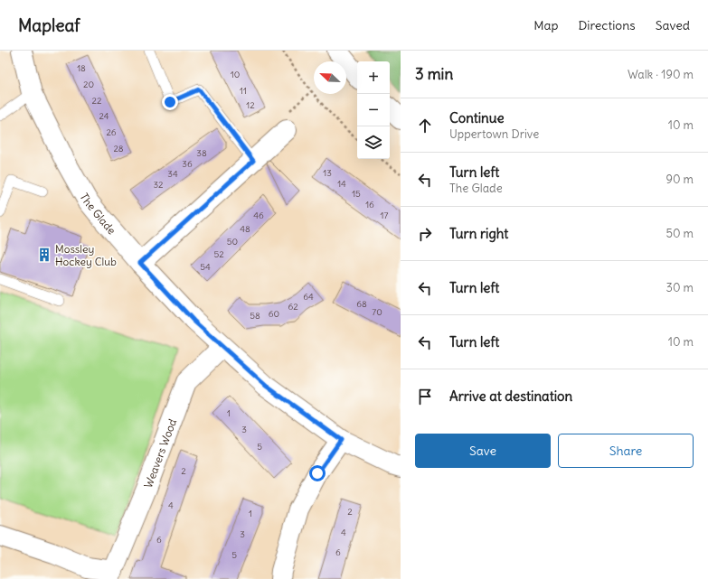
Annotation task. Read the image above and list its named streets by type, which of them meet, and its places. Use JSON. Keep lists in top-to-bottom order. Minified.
{"streets":{"street":["The Glade","Weavers Wood"]},"crossings":[["The Glade","Weavers Wood"]],"places":{"building":["Mossley Hockey Club"]},"house_numbers":["18","10","20","11","22","12","24","26","28","38","36","13","34","14","32","15","16","46","17","48","50","52","54","64","68","62","70","60","58","1","3","5","2","4","2","1","4","3","6","6","5"],"north":"top left","page":{"header":"Mapleaf","nav":["Map","Directions","Saved"],"heading":["3 min","Walk · 190 m"],"map_buttons":["+","−"],"list":[["Continue","Uppertown Drive","10 m"],["Turn left","The Glade","90 m"],["Turn right","50 m"],["Turn left","30 m"],["Turn left","10 m"],"Arrive at destination"],"buttons":["Save","Share"]}}
